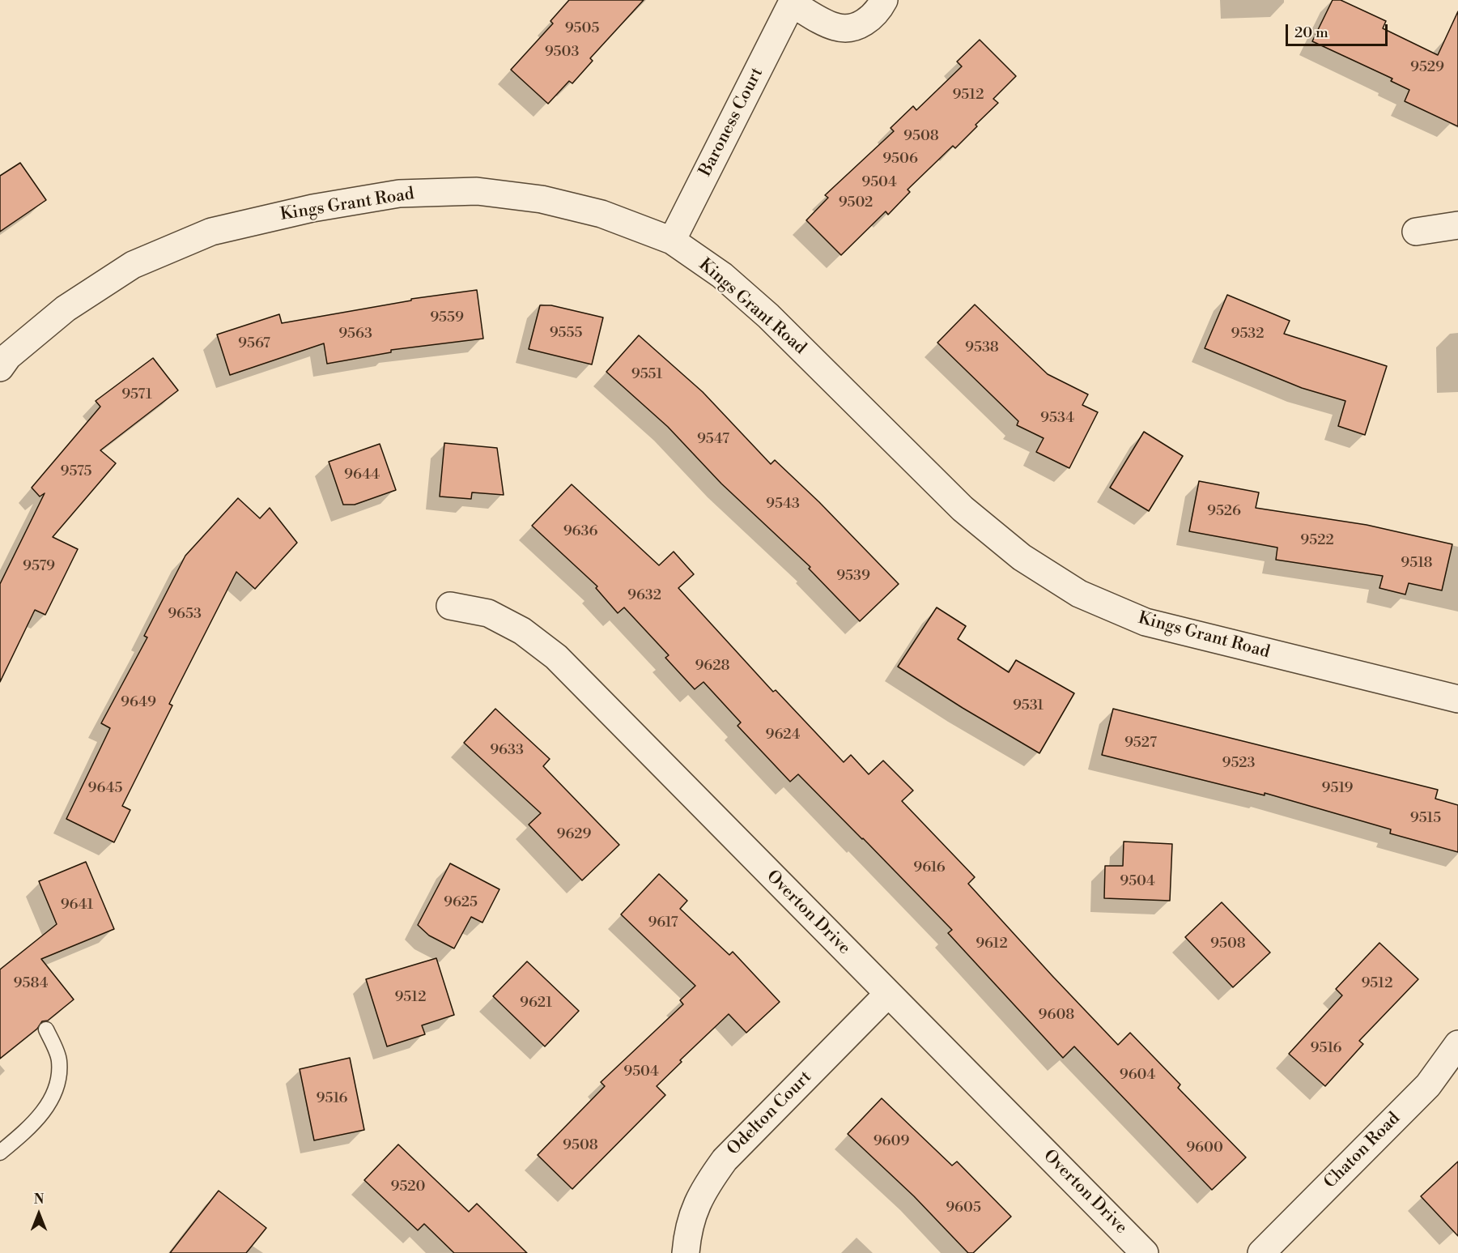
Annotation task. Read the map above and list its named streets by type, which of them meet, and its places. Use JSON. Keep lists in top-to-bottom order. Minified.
{"streets":{"street":["Baroness Court","Kings Grant Road","Overton Drive","Odelton Court","Chaton Road"]},"crossings":[["Baroness Court","Kings Grant Road"],["Overton Drive","Odelton Court"]],"house_numbers":["9505","9503","9529","9512","9508","9506","9504","9502","9559","9555","9563","9532","9567","9538","9551","9571","9534","9547","9575","9644","9543","9526","9636","9522","9518","9579","9539","9632","9653","9628","9649","9531","9624","9527","9633","9523","9645","9519","9515","9629","9616","9504","9625","9641","9617","9612","9508","9584","9512","9512","9621","9608","9516","9504","9604","9516","9609","9508","9600","9520","9605"],"scale_bar":"20 m","north":"top"}
